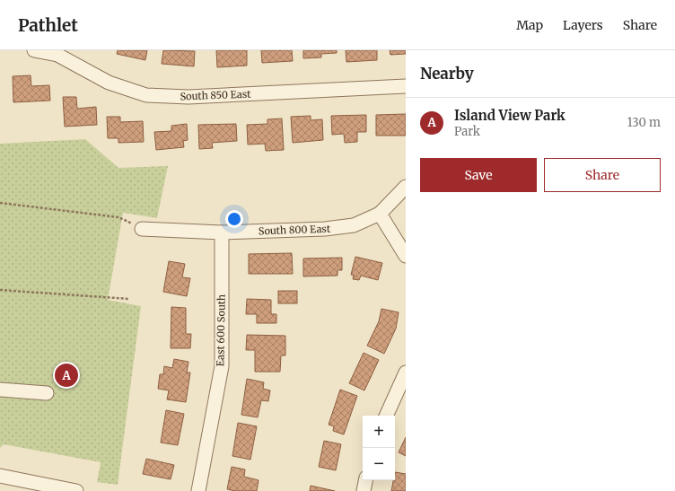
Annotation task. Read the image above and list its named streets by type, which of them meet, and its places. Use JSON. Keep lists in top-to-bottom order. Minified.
{"streets":{"street":["South 850 East","South 800 East","East 600 South"]},"crossings":[["South 800 East","East 600 South"]],"page":{"header":"Pathlet","nav":["Map","Layers","Share"],"heading":"Nearby","list":[{"mark":"A","name":"Island View Park","note":"Park","value":"130 m"}],"buttons":["Save","Share"],"pins":"A","map_buttons":["+","−"]}}
